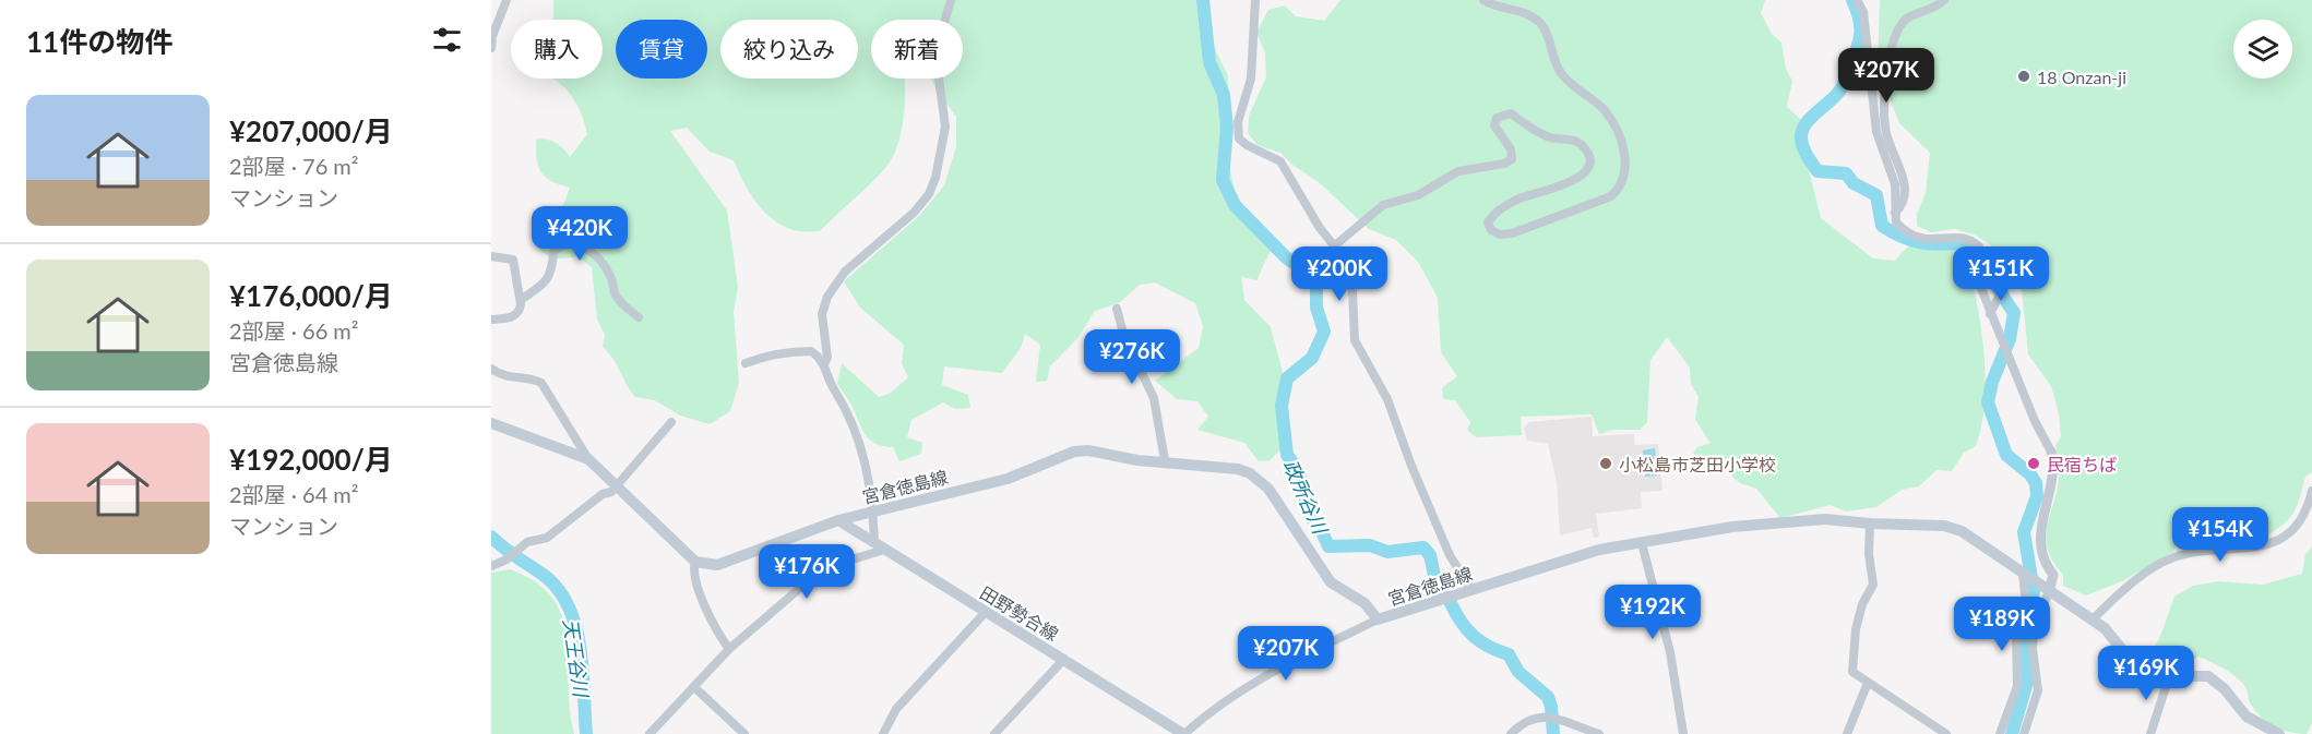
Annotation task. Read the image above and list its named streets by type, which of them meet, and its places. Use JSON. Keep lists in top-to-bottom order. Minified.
{"streets":{"main road":["宮倉徳島線","田野勢合線"]},"crossings":[["宮倉徳島線","田野勢合線"]],"water":["政所谷川","天王谷川"],"places":["18 Onzan-ji","小松島市芝田小学校","民宿ちば"],"page":{"heading":"11件の物件","chip":["購入","賃貸","絞り込み","新着"],"price":["¥207K","¥420K","¥200K","¥151K","¥276K","¥154K","¥176K","¥192K","¥189K","¥207K","¥169K"],"list":[{"name":"¥207,000/月","note":"2部屋 · 76 m² · マンション"},{"name":"¥176,000/月","note":"2部屋 · 66 m² · 宮倉徳島線"},{"name":"¥192,000/月","note":"2部屋 · 64 m² · マンション"}]}}
